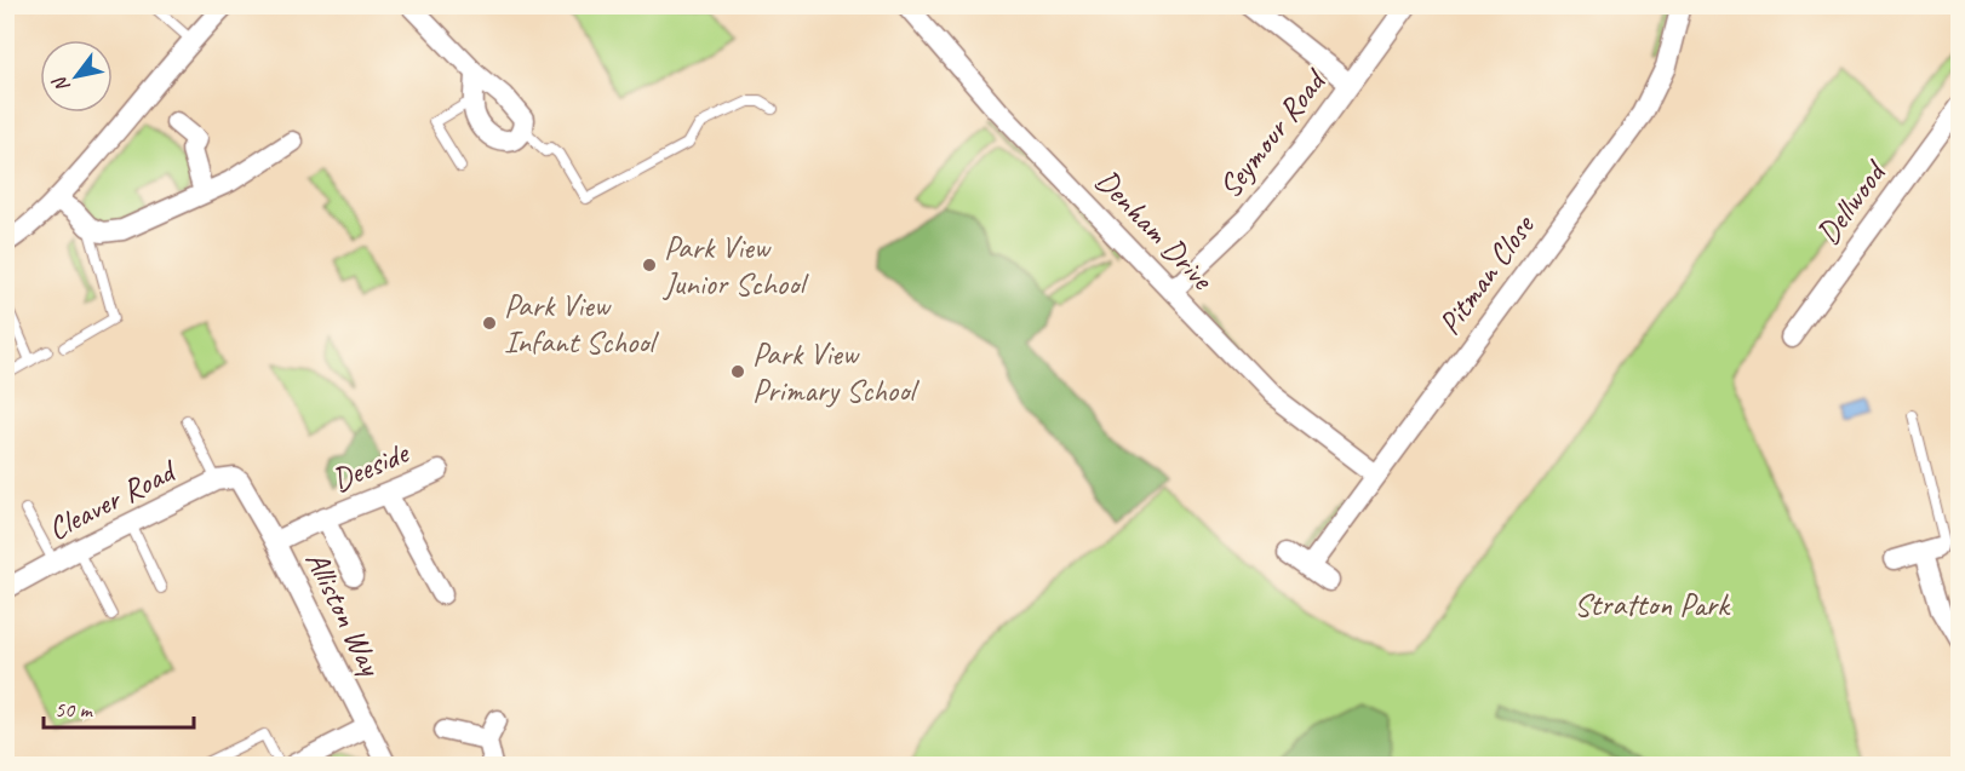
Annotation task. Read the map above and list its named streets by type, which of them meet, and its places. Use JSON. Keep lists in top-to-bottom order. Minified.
{"streets":{"street":["Seymour Road","Dellwood","Denham Drive","Pitman Close","Deeside","Cleaver Road","Alliston Way"]},"crossings":[["Seymour Road","Denham Drive"],["Denham Drive","Pitman Close"],["Deeside","Alliston Way"],["Cleaver Road","Alliston Way"]],"parks":["Stratton Park"],"places":["Park View Junior School","Park View Infant School","Park View Primary School"],"scale_bar":"50 m","north":"bottom left"}
